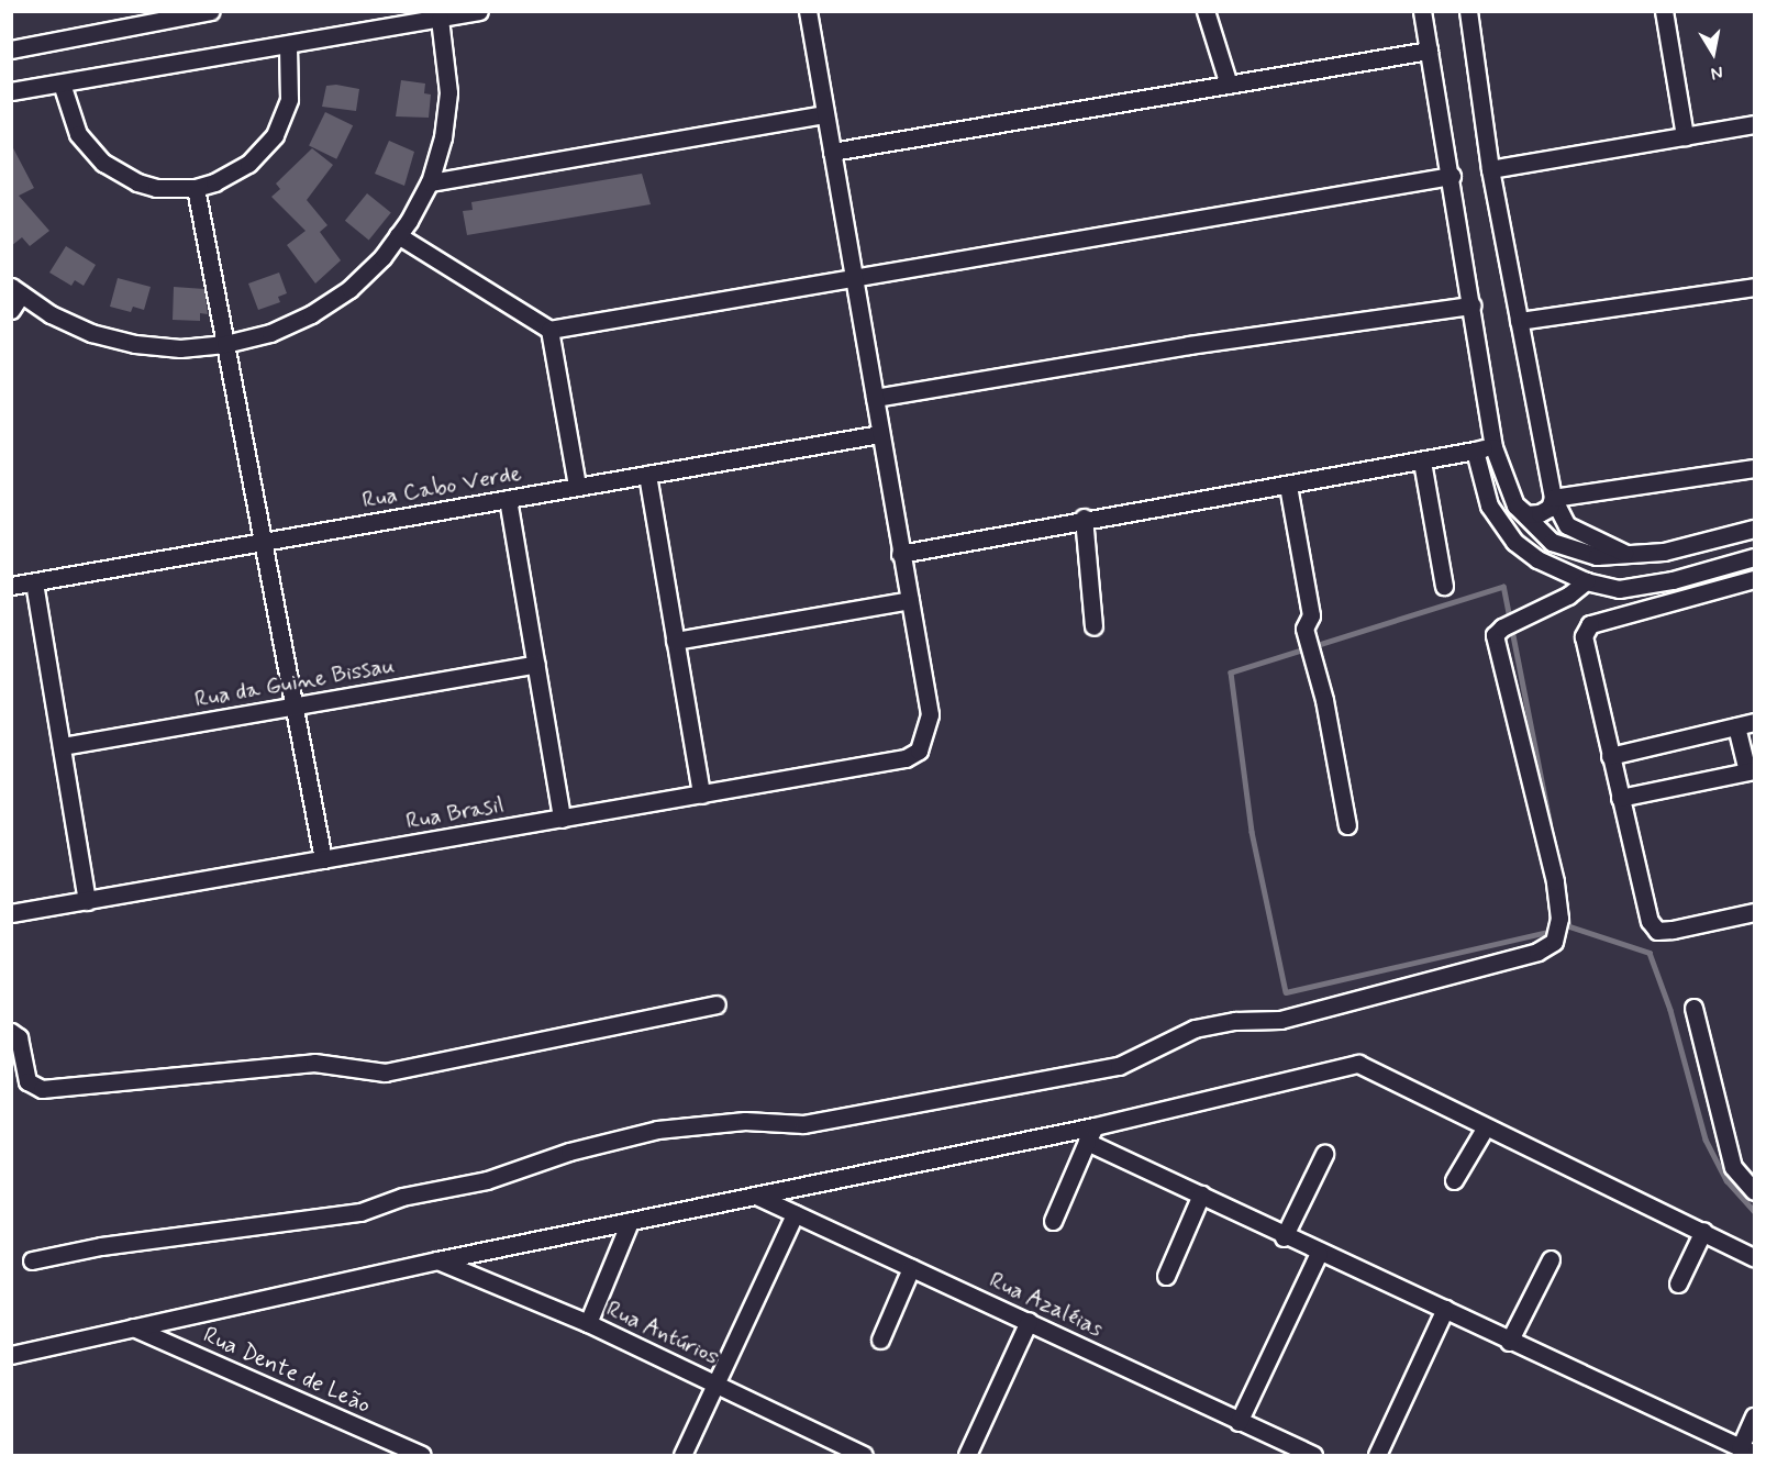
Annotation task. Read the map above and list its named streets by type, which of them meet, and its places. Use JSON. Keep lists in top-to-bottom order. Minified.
{"streets":{"street":["Rua Cabo Verde","Rua da Guine Bissau","Rua Brasil","Rua Azaléias","Rua Antúrios","Rua Dente de Leão"]},"north":"bottom"}
